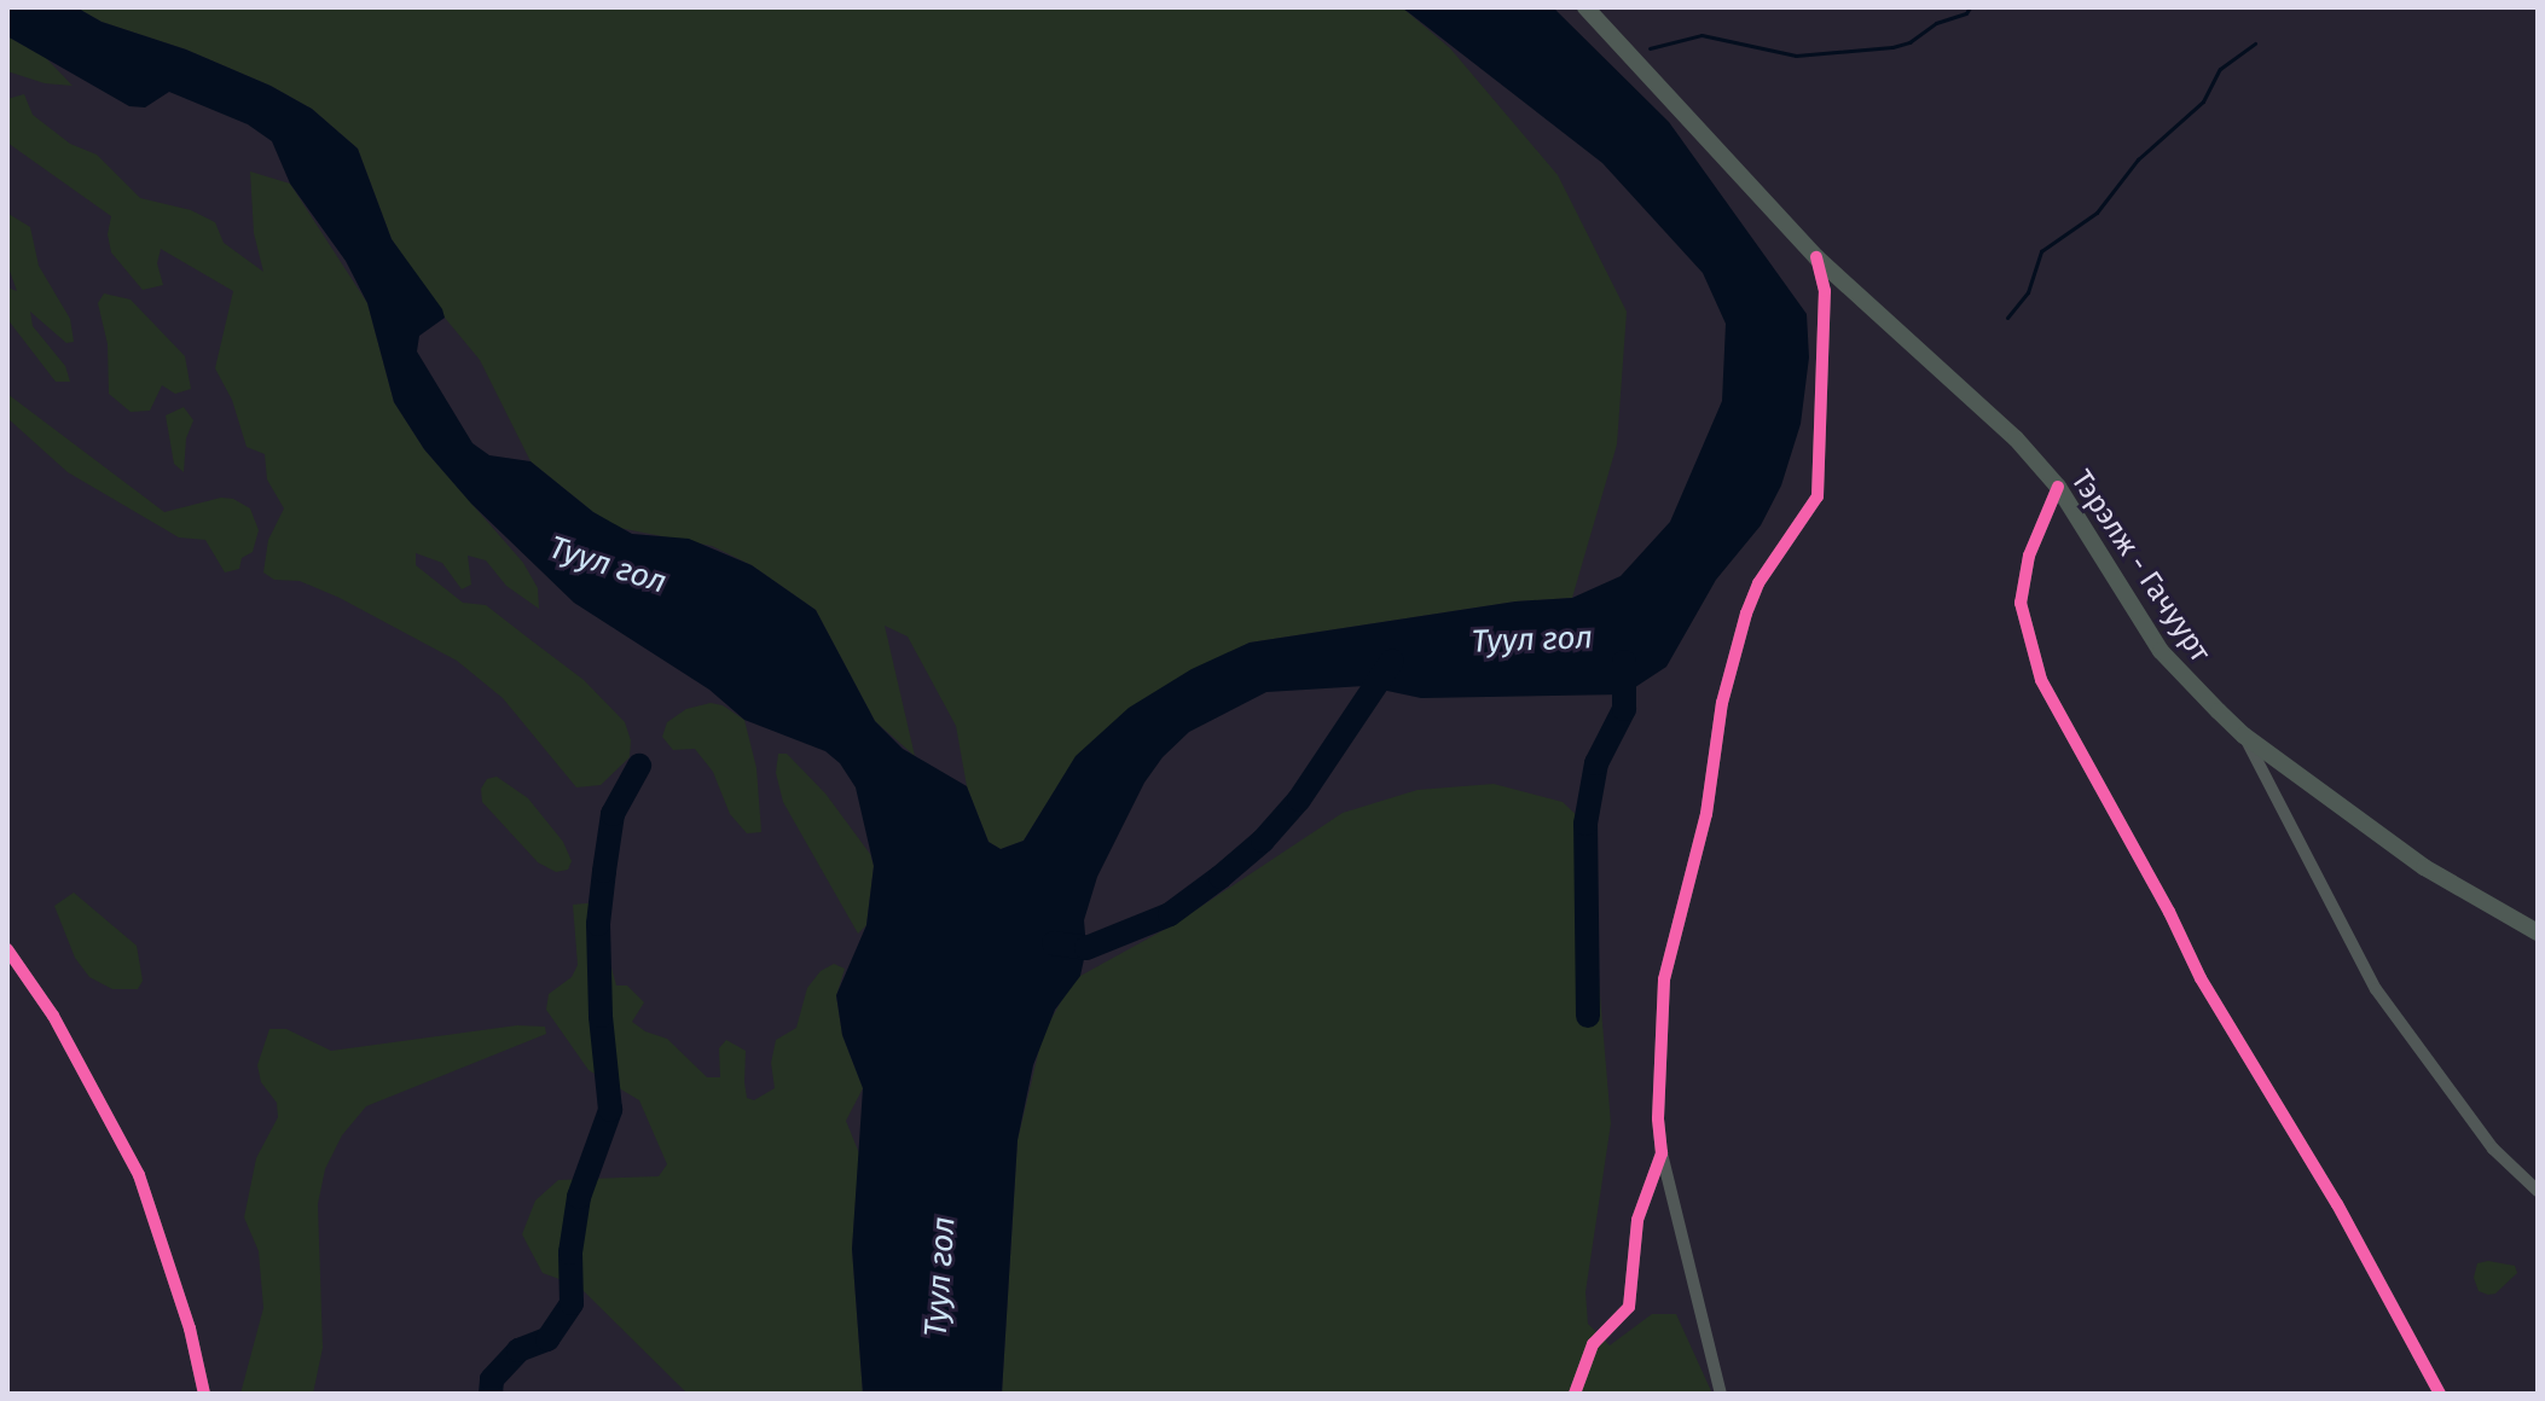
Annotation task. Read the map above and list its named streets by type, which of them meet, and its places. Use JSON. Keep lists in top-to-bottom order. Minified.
{"streets":{"main road":["Тэрэлж - Гачуурт"]},"water":["Туул гол"]}
